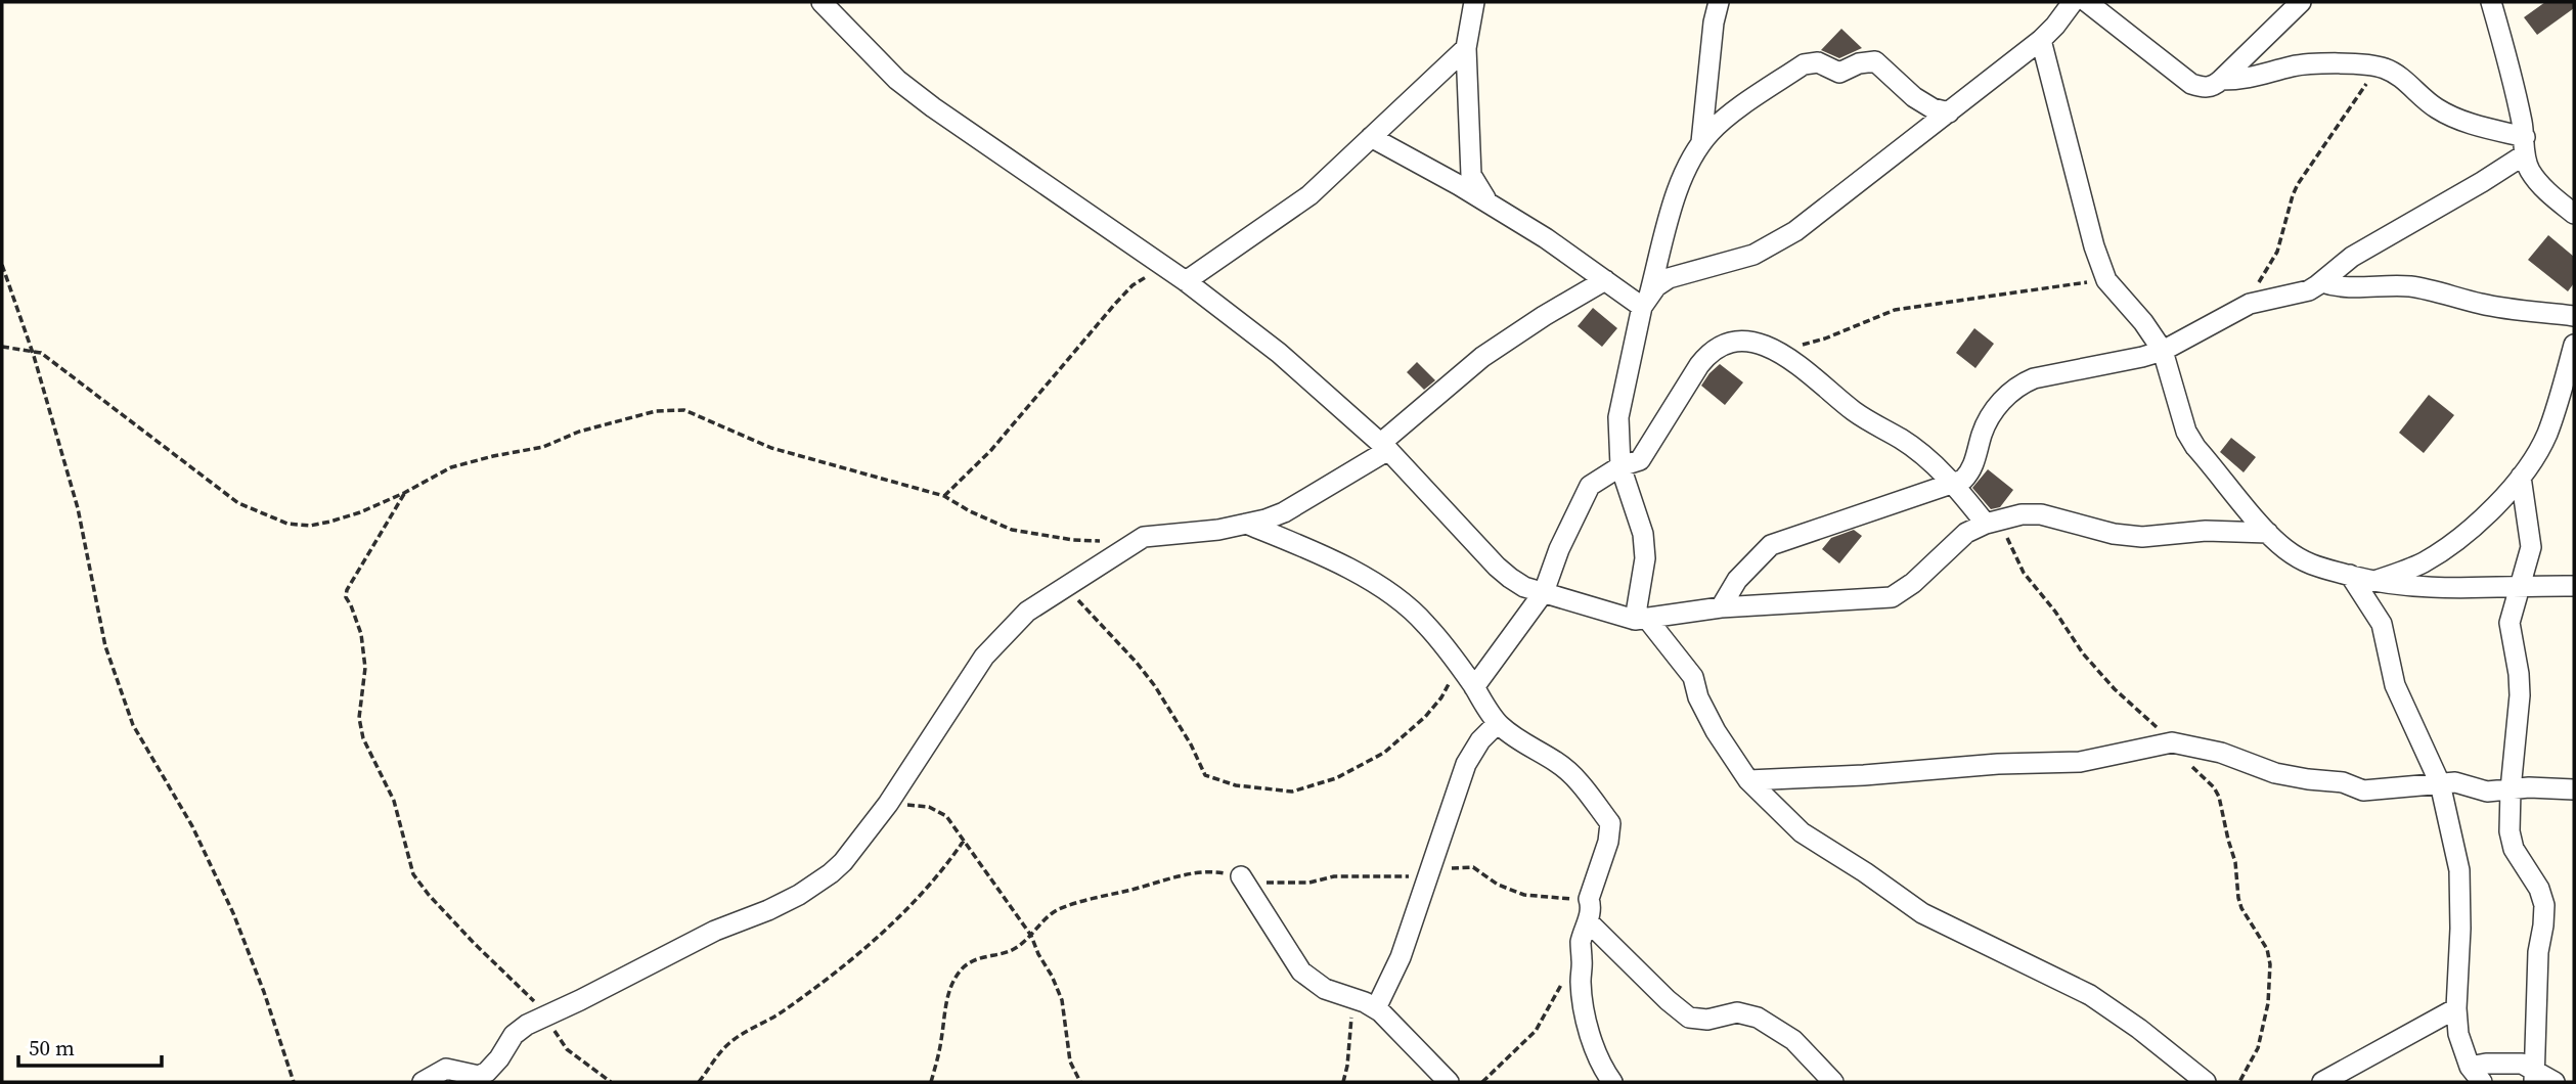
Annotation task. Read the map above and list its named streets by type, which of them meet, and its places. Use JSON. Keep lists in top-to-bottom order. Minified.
{"scale_bar":"50 m"}
